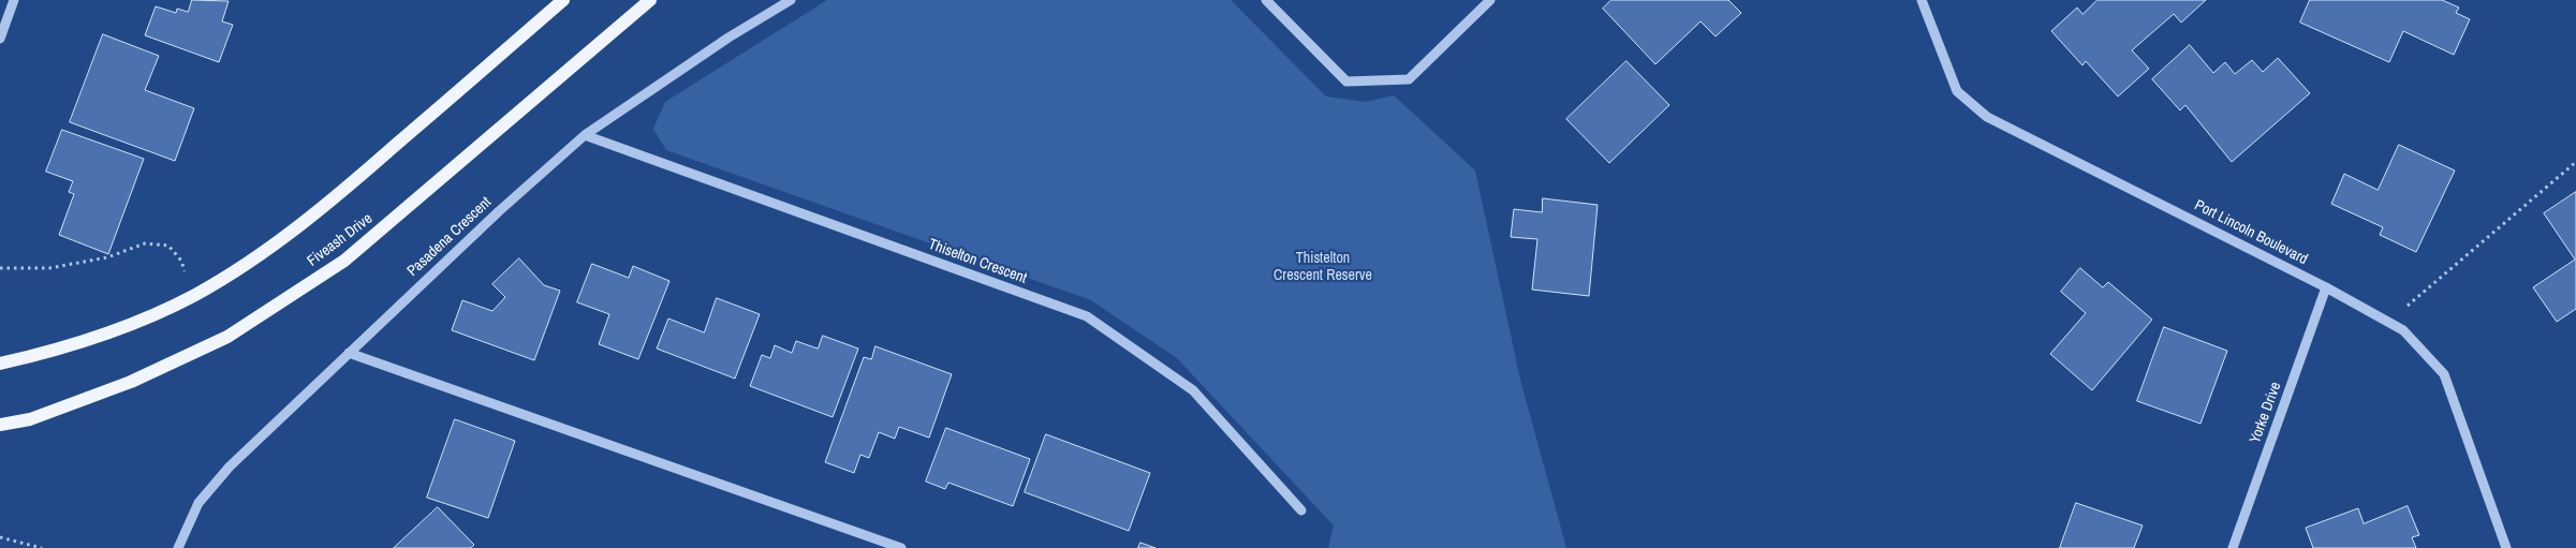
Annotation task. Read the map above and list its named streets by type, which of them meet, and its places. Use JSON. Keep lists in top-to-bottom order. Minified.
{"streets":{"main road":["Fiveash Drive"],"street":["Port Lincoln Boulevard","Pasadena Crescent","Thiselton Crescent","Yorke Drive"]},"crossings":[["Port Lincoln Boulevard","Yorke Drive"],["Pasadena Crescent","Thiselton Crescent"]],"parks":["Thistelton Crescent Reserve"]}
